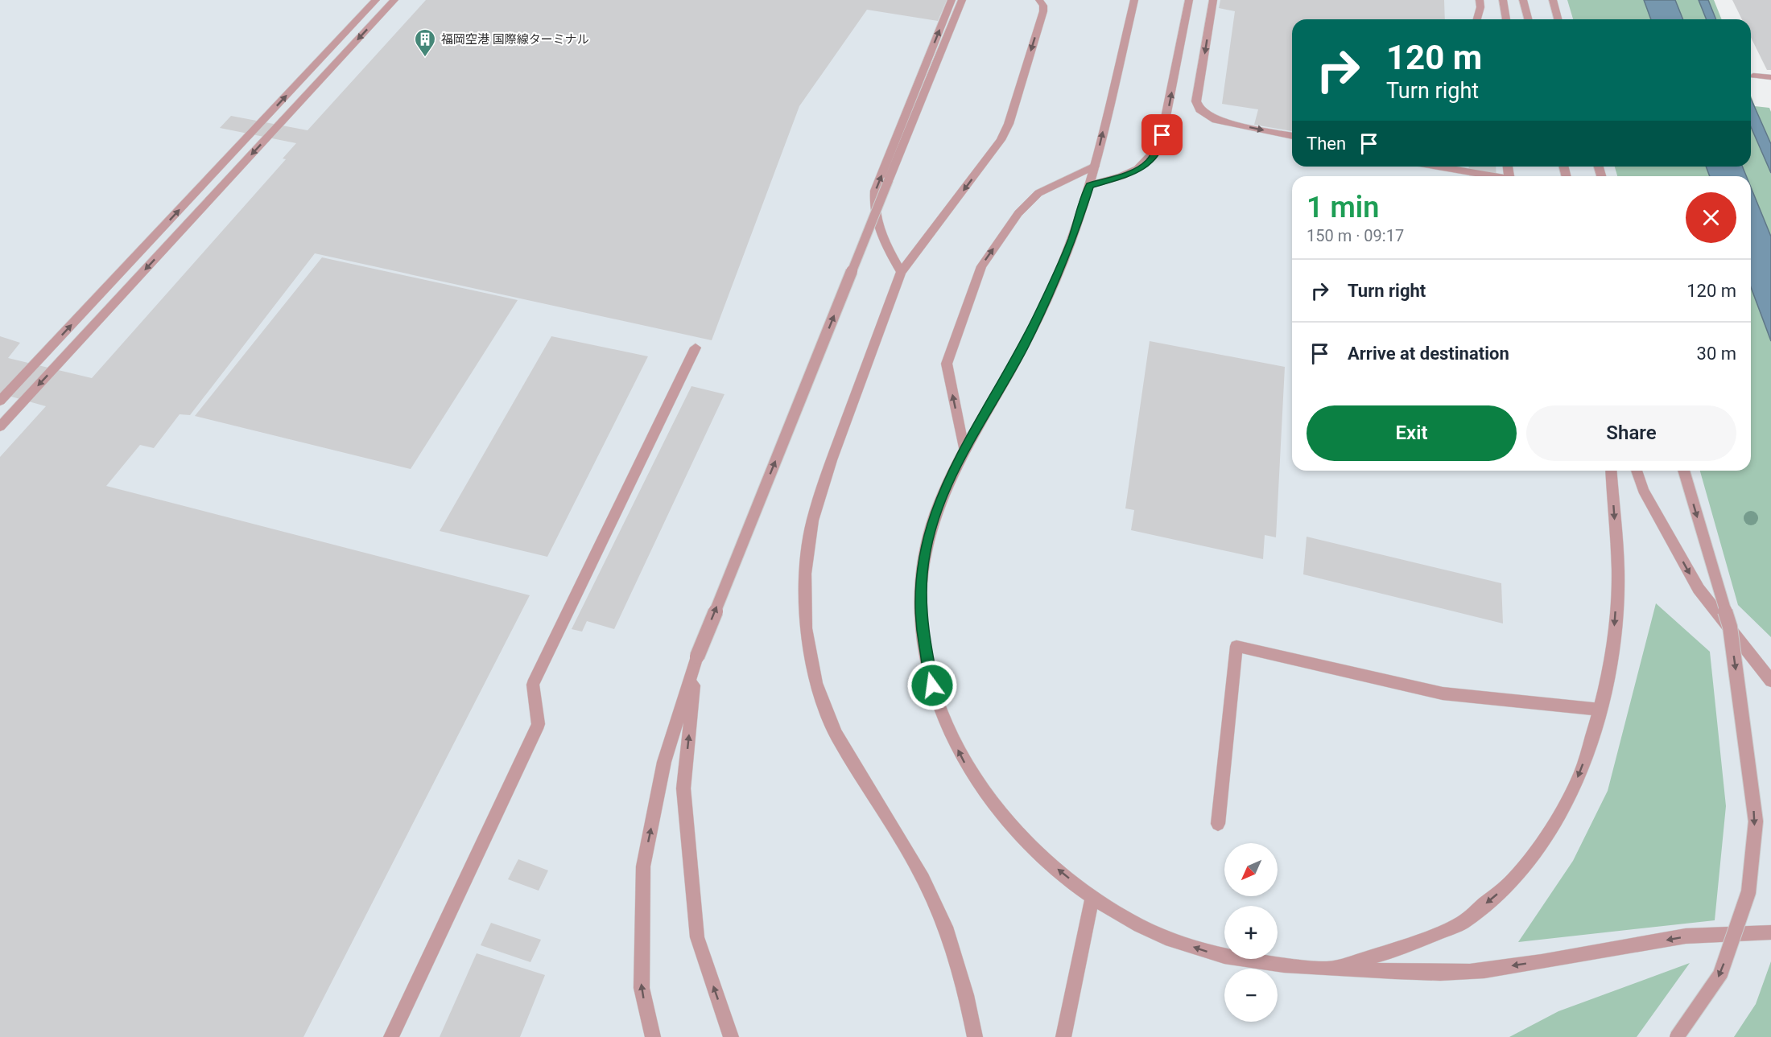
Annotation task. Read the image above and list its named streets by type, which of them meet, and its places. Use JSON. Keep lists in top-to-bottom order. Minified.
{"places":{"building":["福岡空港 国際線ターミナル"]},"north":"bottom left","page":{"turn":["120 m","Turn right"],"then":"Then","heading":["1 min","150 m · 09:17"],"list":[{"name":"Turn right","value":"120 m"},{"name":"Arrive at destination","value":"30 m"}],"buttons":["Exit","Share"],"map_buttons":["+","−"]}}
